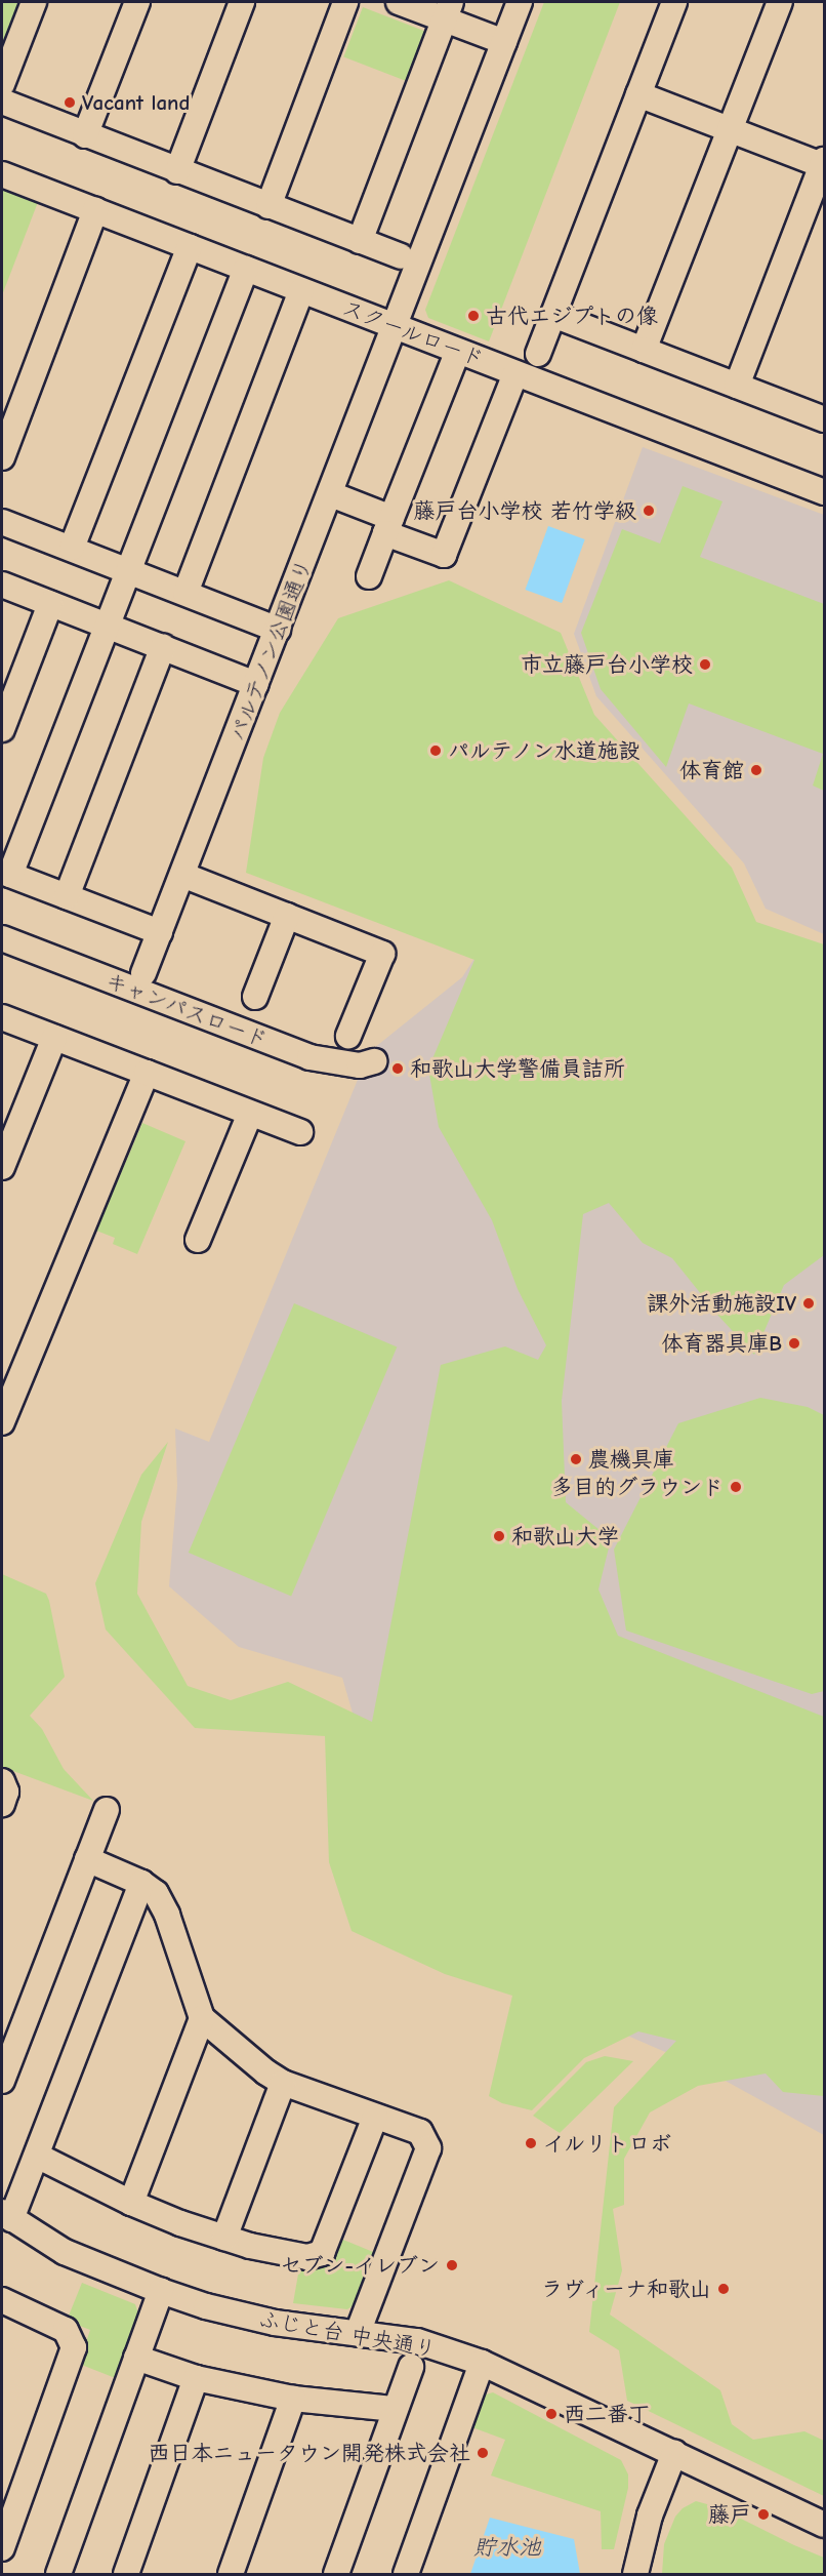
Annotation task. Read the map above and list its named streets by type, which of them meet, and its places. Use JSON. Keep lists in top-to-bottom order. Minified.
{"streets":{"street":["スクールロード","パルテノン公園通り","キャンパスロード","ふじと台 中央通り"]},"crossings":[["スクールロード","パルテノン公園通り"]],"water":["貯水池"],"places":["Vacant land","古代エジプトの像","藤戸台小学校 若竹学級","市立藤戸台小学校","パルテノン水道施設","体育館","和歌山大学警備員詰所","課外活動施設IV","体育器具庫B","農機具庫","多目的グラウンド","和歌山大学","イルリトロボ","セブン-イレブン","ラヴィーナ和歌山","西二番丁","西日本ニュータウン開発株式会社","藤戸"]}
